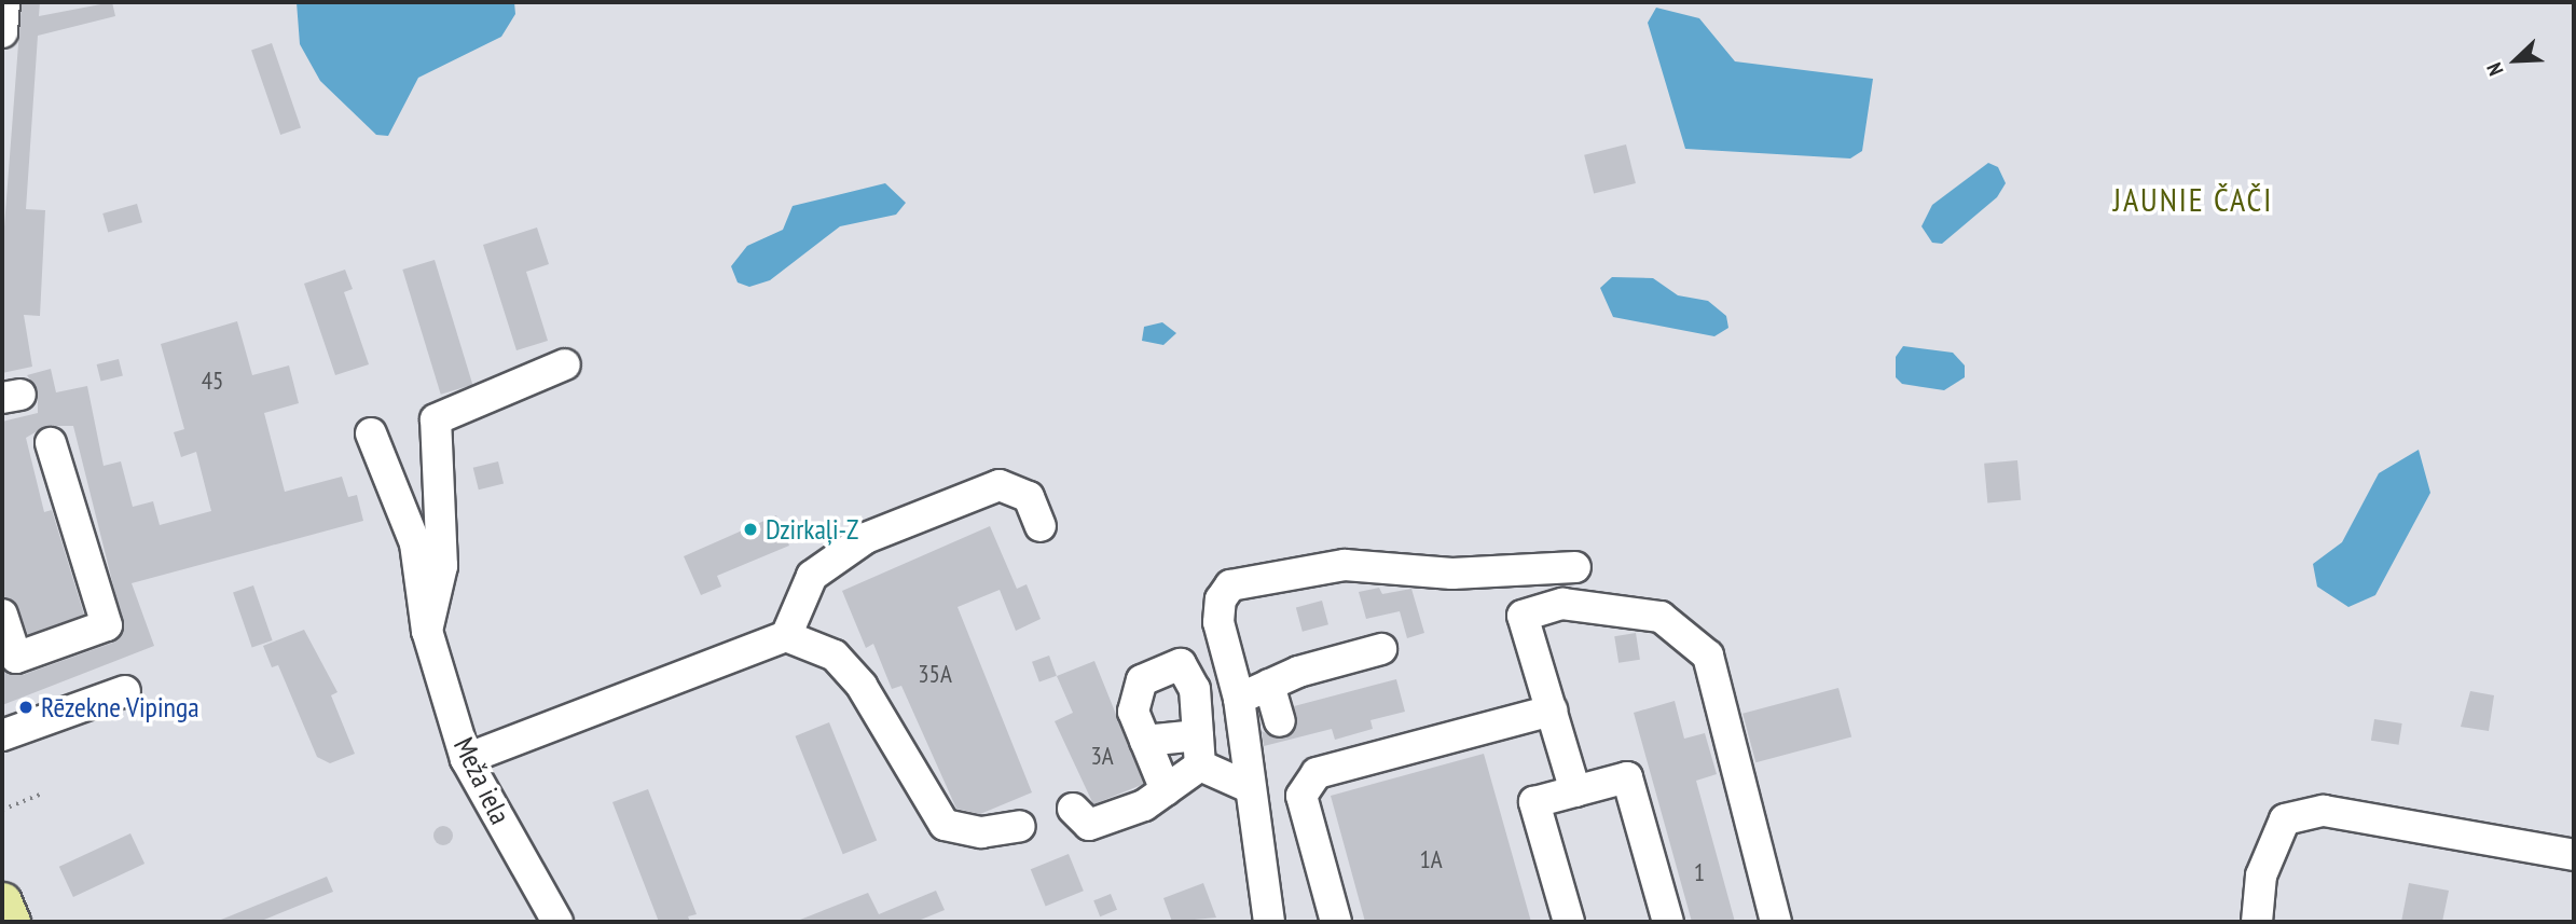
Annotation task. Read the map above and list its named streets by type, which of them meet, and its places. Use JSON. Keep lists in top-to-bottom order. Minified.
{"streets":{"street":["Meža iela"]},"districts":["JAUNIE ČAČI"],"places":["Dzirkaļi-Z","Rēzekne Vipinga"],"house_numbers":["45","35A","3A","1A","1"],"north":"bottom left"}
